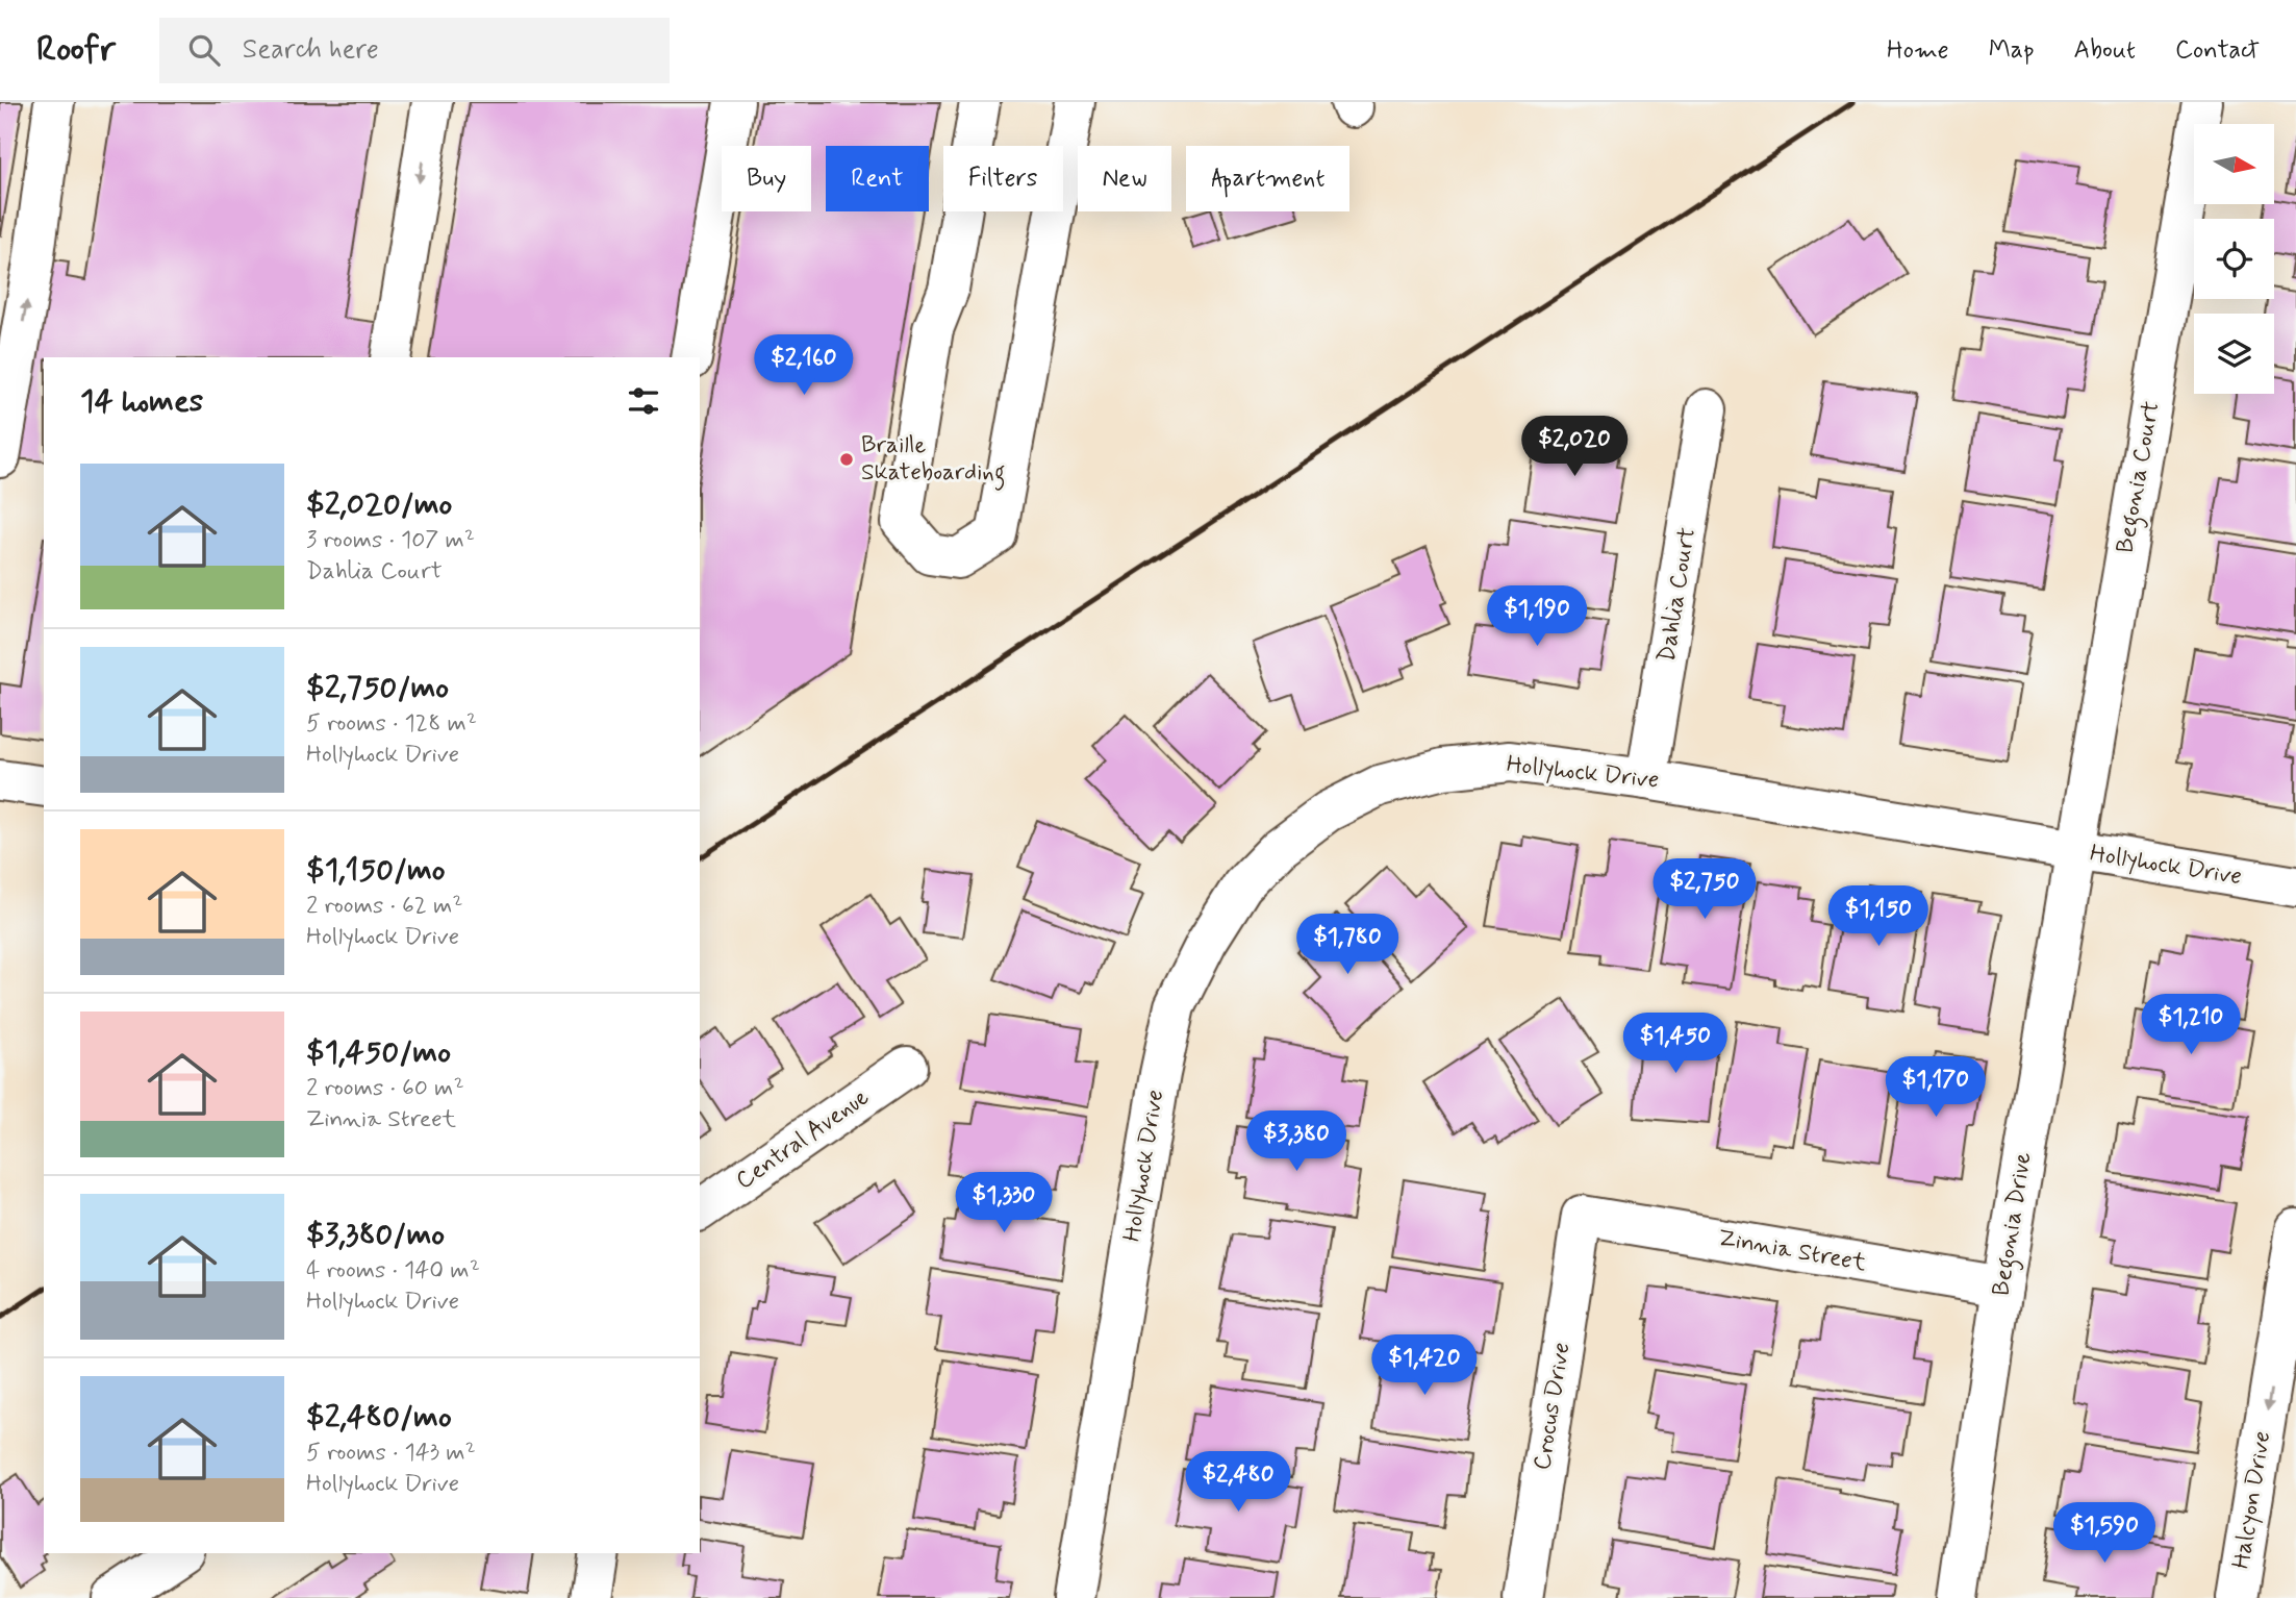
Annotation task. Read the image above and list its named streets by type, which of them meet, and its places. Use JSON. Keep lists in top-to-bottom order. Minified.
{"streets":{"street":["Begonia Court","Dahlia Court","Hollyhock Drive","Central Avenue","Begonia Drive","Zinnia Street","Crocus Drive","Halcyon Drive"]},"crossings":[["Begonia Court","Hollyhock Drive"],["Begonia Court","Begonia Drive"],["Dahlia Court","Hollyhock Drive"],["Hollyhock Drive","Begonia Drive"],["Begonia Drive","Zinnia Street"],["Zinnia Street","Crocus Drive"]],"one_way":["Halcyon Drive"],"places":["Braille Skateboarding"],"north":"right","page":{"header":"Roofr","search":"Search here","nav":["Home","Map","About","Contact"],"chip":["Buy","Rent","Filters","New","Apartment"],"price":["$2,160","$2,020","$1,190","$2,750","$1,150","$1,780","$1,210","$1,450","$1,170","$3,380","$1,330","$1,420","$2,480","$1,590"],"heading":"14 homes","list":[{"name":"$2,020/mo","note":"3 rooms · 107 m² · Dahlia Court"},{"name":"$2,750/mo","note":"5 rooms · 128 m² · Hollyhock Drive"},{"name":"$1,150/mo","note":"2 rooms · 62 m² · Hollyhock Drive"},{"name":"$1,450/mo","note":"2 rooms · 60 m² · Zinnia Street"},{"name":"$3,380/mo","note":"4 rooms · 140 m² · Hollyhock Drive"},{"name":"$2,480/mo","note":"5 rooms · 143 m² · Hollyhock Drive"}]}}
